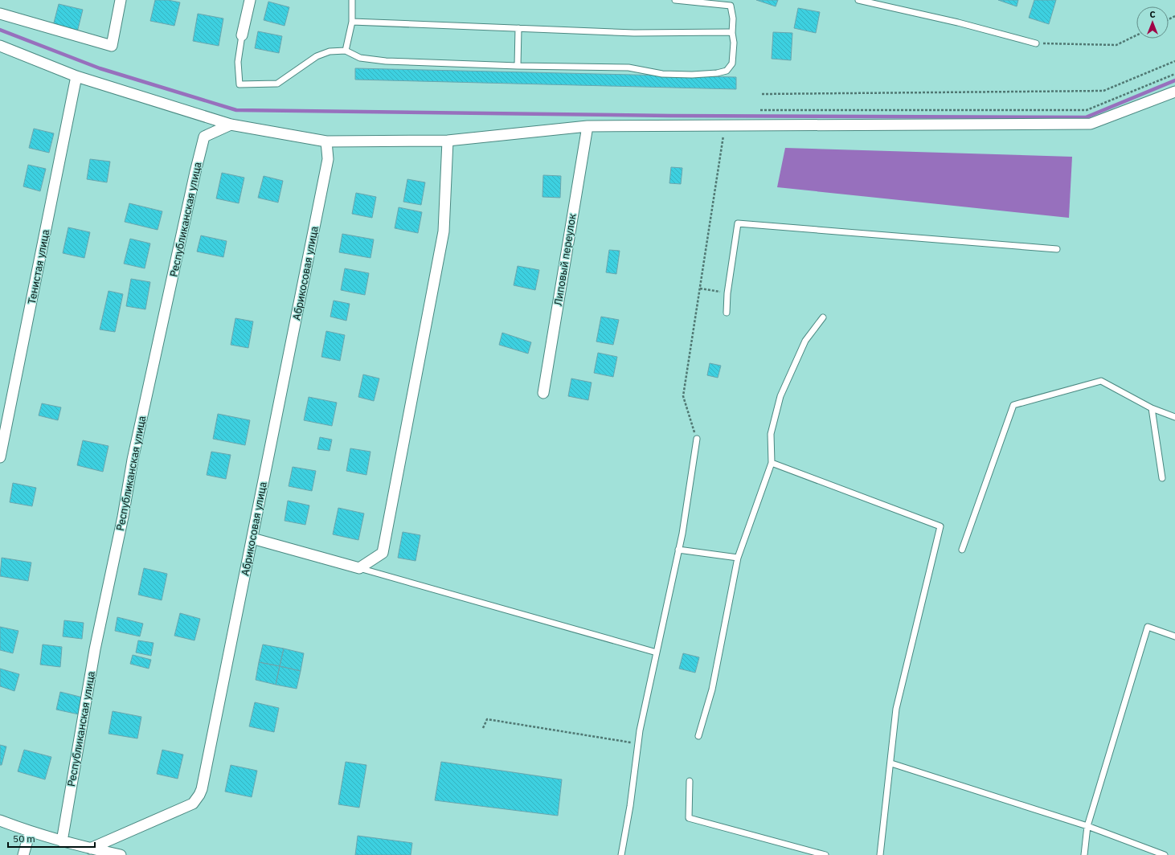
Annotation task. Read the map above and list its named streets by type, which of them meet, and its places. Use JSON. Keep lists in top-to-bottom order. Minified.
{"streets":{"street":["Республиканская улица","Липовый переулок","Тенистая улица","Абрикосовая улица"]},"scale_bar":"50 m","north":"top"}
